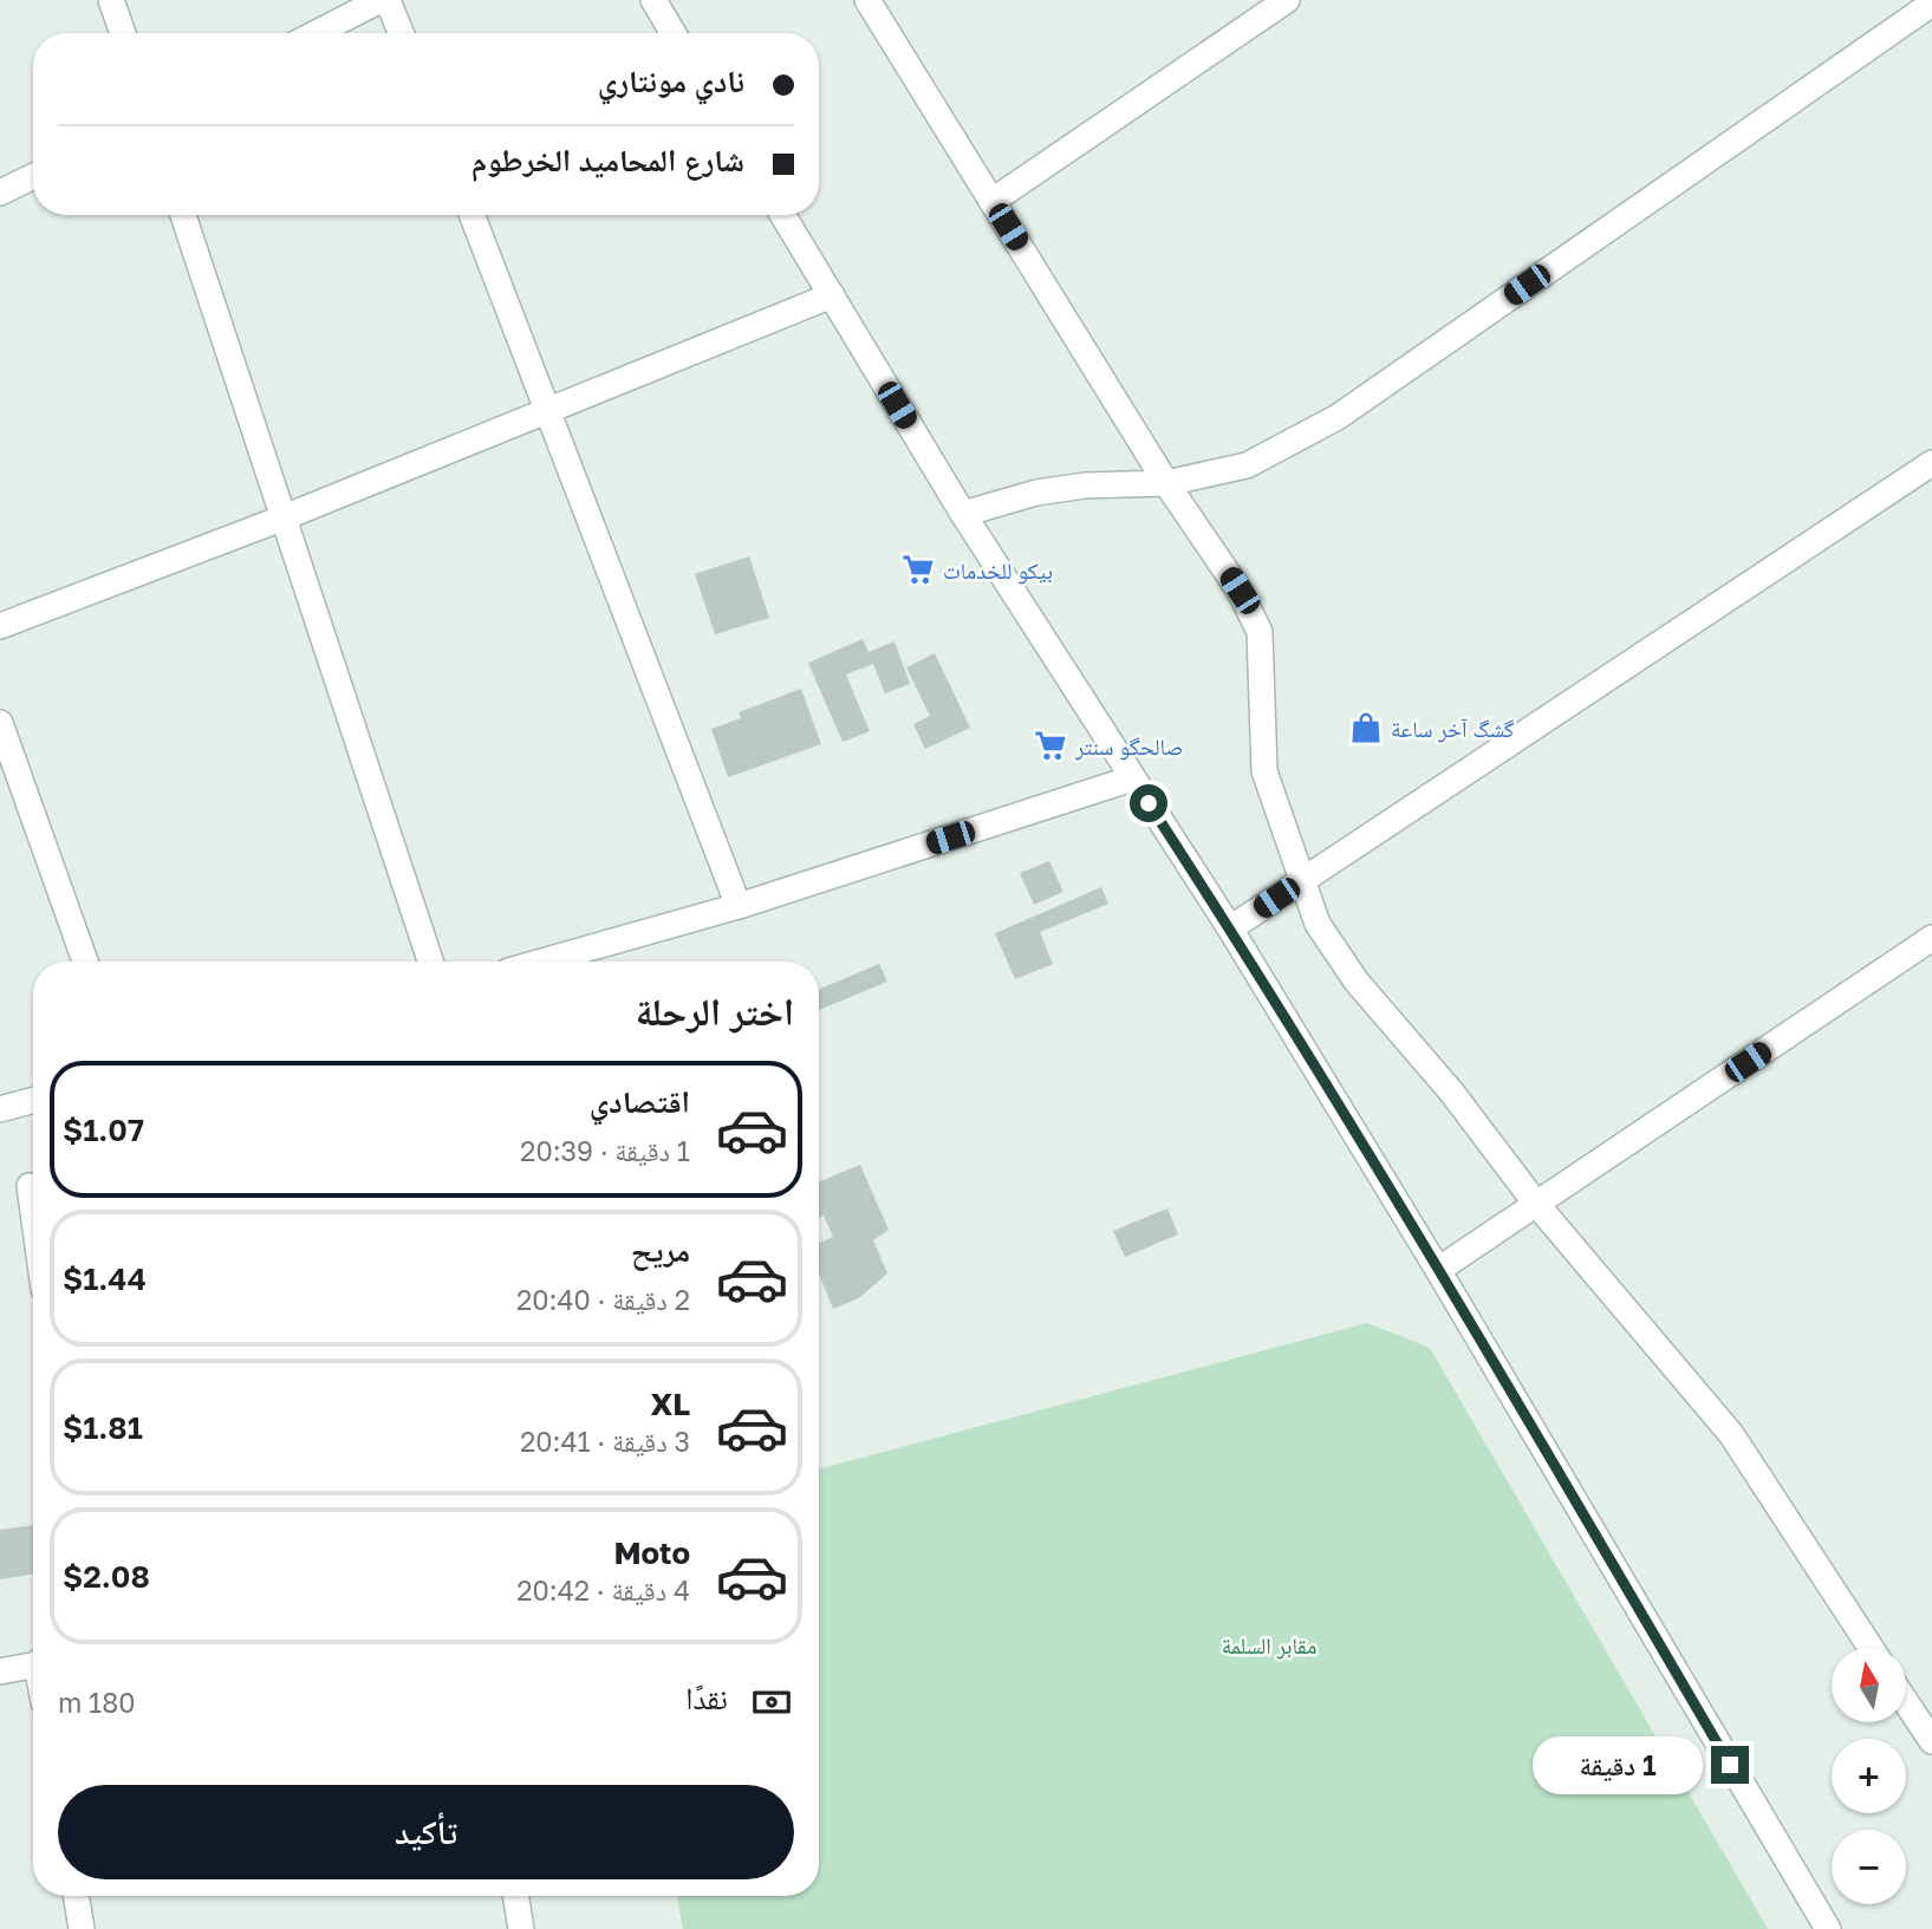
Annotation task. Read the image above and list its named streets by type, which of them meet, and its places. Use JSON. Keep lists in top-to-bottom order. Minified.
{"parks":["مقابر السلمة"],"places":{"supermarket":["بيكو للخدمات","صالحگو سنتر"],"shop":["گشگ آخر ساعة"]},"north":"top","page":{"banner":["نادي مونتاري","شارع المحاميد الخرطوم"],"heading":"اختر الرحلة","list":[{"name":"اقتصادي","note":"1 دقيقة · 20:39","value":"$1.07"},{"name":"مريح","note":"2 دقيقة · 20:40","value":"$1.44"},{"name":"XL","note":"3 دقيقة · 20:41","value":"$1.81"},{"name":"Moto","note":"4 دقيقة · 20:42","value":"$2.08"}],"map_buttons":["+","−"],"pay":["نقدًا","180 m"],"bubble":"1 دقيقة","buttons":"تأكيد"}}
